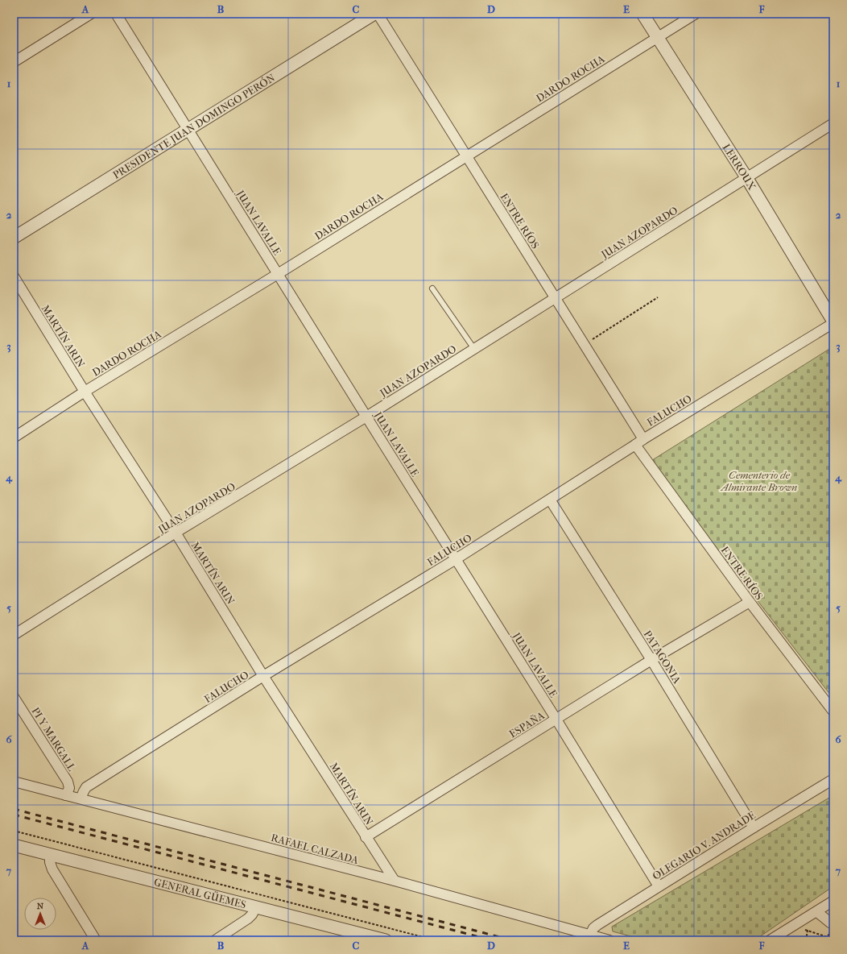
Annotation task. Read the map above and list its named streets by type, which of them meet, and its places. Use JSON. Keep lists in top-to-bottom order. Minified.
{"streets":{"street":["DARDO ROCHA","PRESIDENTE JUAN DOMINGO PERÓN","LERROUX","ENTRE RÍOS","JUAN LAVALLE","JUAN AZOPARDO","MARTÍN ARIN","FALUCHO","PATAGONIA","ESPAÑA","PI Y MARGALL","OLEGARIO V. ANDRADE","RAFAEL CALZADA","GENERAL GÜEMES"]},"crossings":[["DARDO ROCHA","LERROUX"],["DARDO ROCHA","ENTRE RÍOS"],["DARDO ROCHA","JUAN LAVALLE"],["DARDO ROCHA","MARTÍN ARIN"],["PRESIDENTE JUAN DOMINGO PERÓN","JUAN LAVALLE"],["LERROUX","JUAN AZOPARDO"],["LERROUX","FALUCHO"],["ENTRE RÍOS","JUAN AZOPARDO"],["ENTRE RÍOS","FALUCHO"],["ENTRE RÍOS","ESPAÑA"],["JUAN LAVALLE","JUAN AZOPARDO"],["JUAN LAVALLE","FALUCHO"],["JUAN LAVALLE","ESPAÑA"],["JUAN LAVALLE","OLEGARIO V. ANDRADE"],["JUAN AZOPARDO","MARTÍN ARIN"],["MARTÍN ARIN","FALUCHO"],["MARTÍN ARIN","ESPAÑA"],["MARTÍN ARIN","RAFAEL CALZADA"],["FALUCHO","PATAGONIA"],["FALUCHO","RAFAEL CALZADA"],["PATAGONIA","ESPAÑA"],["PATAGONIA","OLEGARIO V. ANDRADE"],["PI Y MARGALL","RAFAEL CALZADA"],["OLEGARIO V. ANDRADE","RAFAEL CALZADA"]],"parks":["Cementerio de Almirante Brown"],"north":"top","grid":{"columns":["A","B","C","D","E","F"],"rows":["1","2","3","4","5","6","7"]}}
